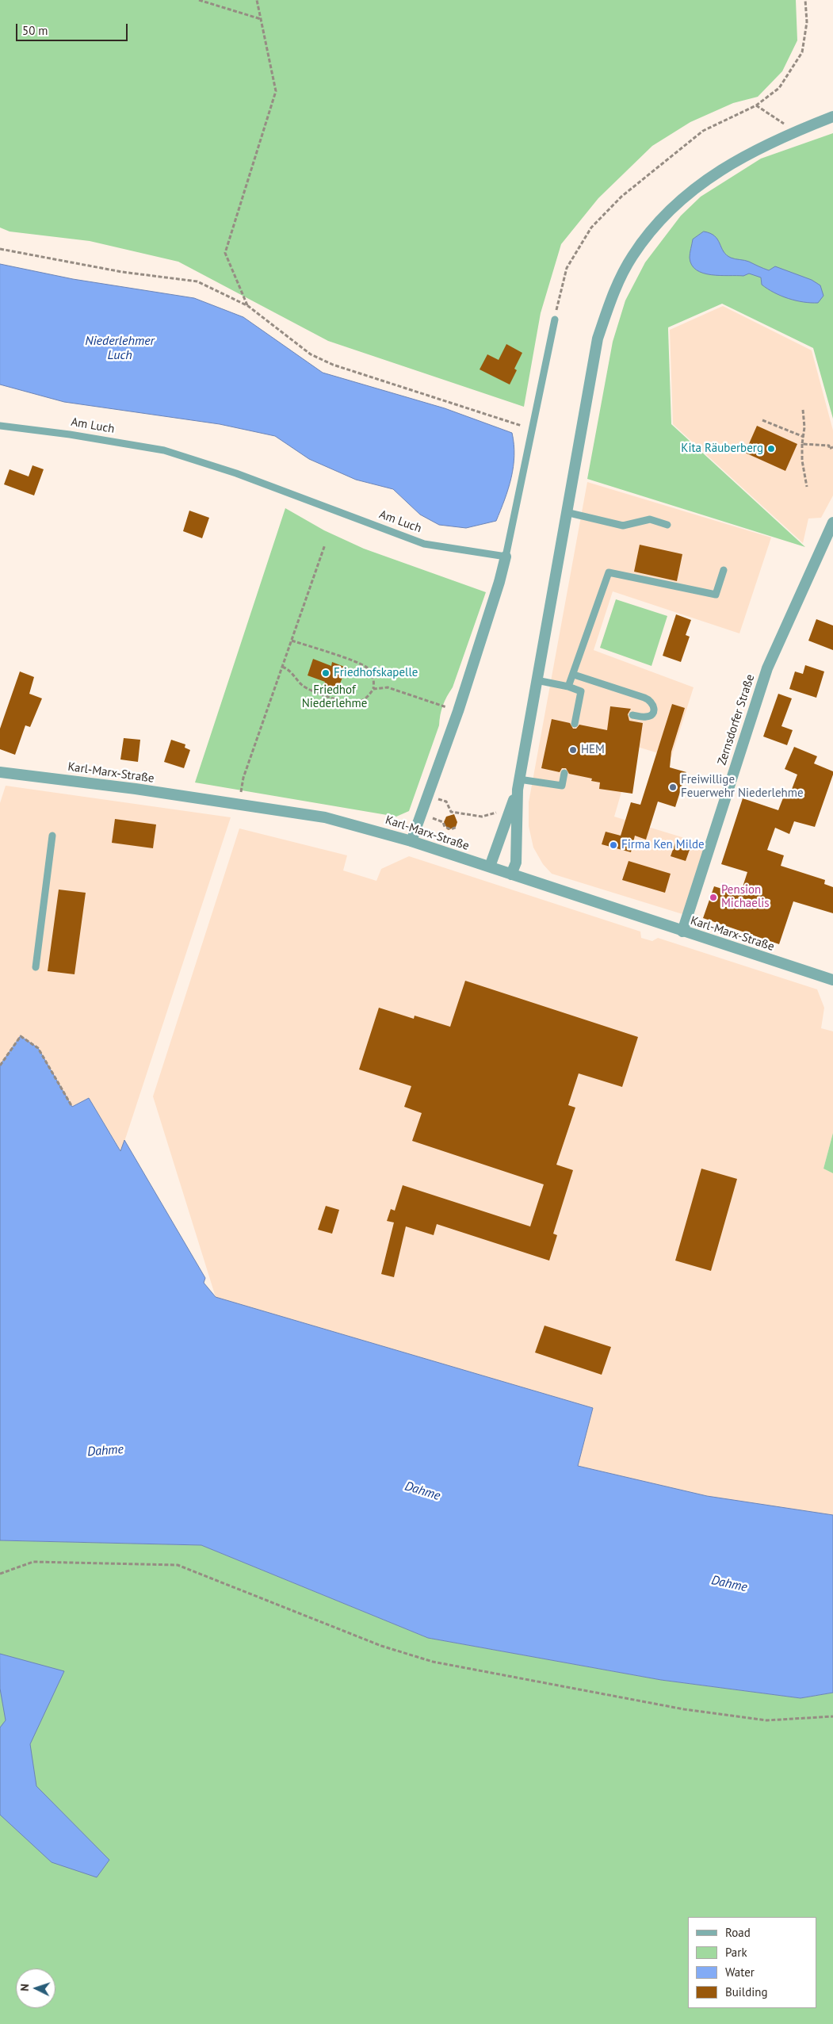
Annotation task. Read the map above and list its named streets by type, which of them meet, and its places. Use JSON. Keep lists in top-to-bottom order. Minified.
{"streets":{"street":["Zernsdorfer Straße","Karl-Marx-Straße"],"lane":["Am Luch"]},"crossings":[["Zernsdorfer Straße","Karl-Marx-Straße"]],"water":["Niederlehmer Luch","Dahme"],"parks":["Friedhof Niederlehme"],"places":["Kita Räuberberg","Friedhofskapelle","HEM","Freiwillige Feuerwehr Niederlehme","Firma Ken Milde","Pension Michaelis"],"legend":["Road","Park","Water","Building"],"scale_bar":"50 m","north":"left"}
